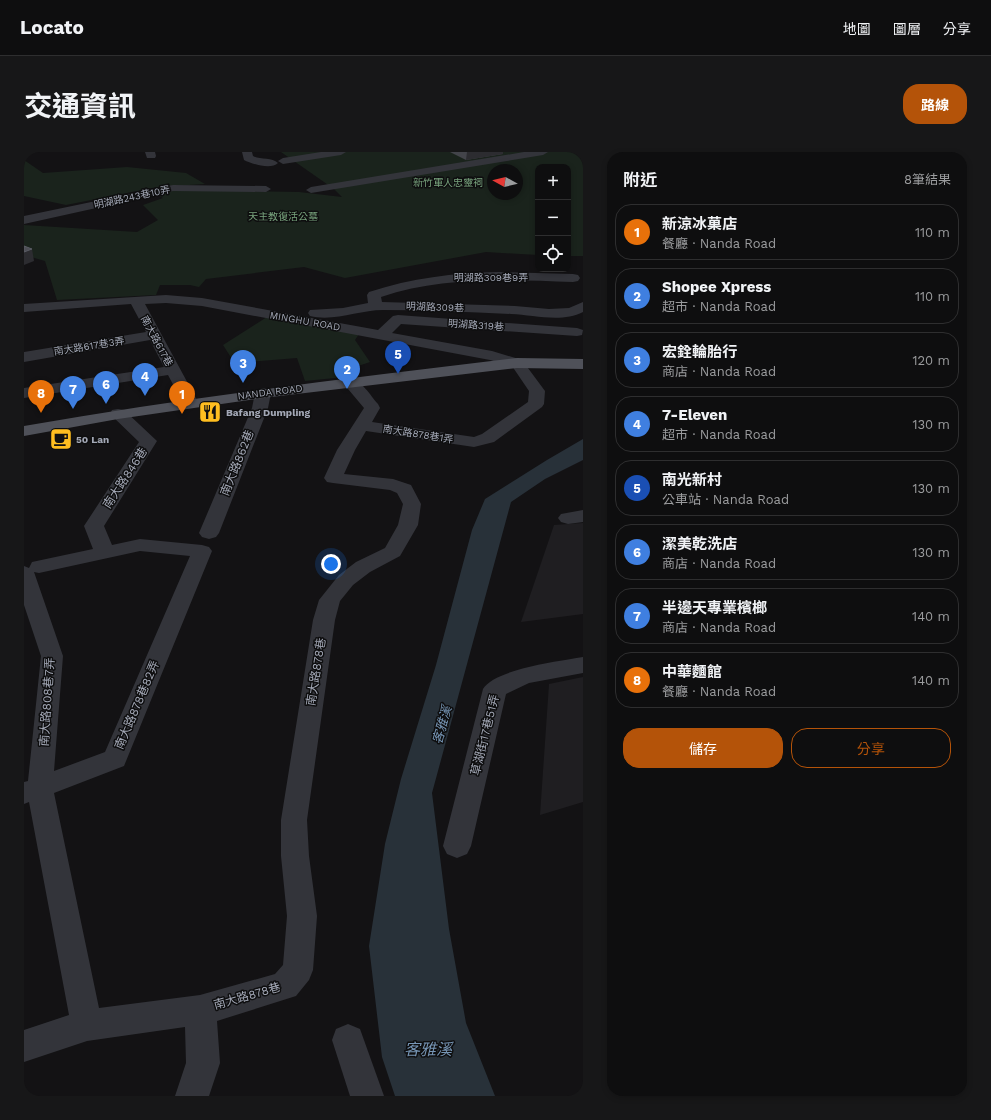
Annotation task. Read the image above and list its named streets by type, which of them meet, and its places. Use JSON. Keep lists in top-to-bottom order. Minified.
{"streets":{"main road":["MINGHU ROAD","NANDA ROAD"],"street":["明湖路243巷10弄","明湖路309巷9弄","明湖路309巷","明湖路319巷","南大路617巷","南大路617巷3弄","南大路878巷1弄","南大路862巷","南大路846巷","南大路878巷","南大路808巷7弄","南大路878巷82弄","草湖街17巷51弄"]},"crossings":[["明湖路309巷9弄","明湖路309巷"],["明湖路309巷","MINGHU ROAD"],["MINGHU ROAD","明湖路319巷"],["MINGHU ROAD","南大路617巷"],["MINGHU ROAD","NANDA ROAD"],["MINGHU ROAD","南大路878巷1弄"],["南大路617巷","南大路617巷3弄"],["南大路617巷","NANDA ROAD"],["NANDA ROAD","南大路878巷1弄"],["NANDA ROAD","南大路862巷"],["NANDA ROAD","南大路846巷"],["NANDA ROAD","南大路878巷"],["南大路878巷1弄","南大路878巷"],["南大路846巷","南大路878巷82弄"],["南大路808巷7弄","南大路878巷82弄"]],"water":["客雅溪"],"parks":["新竹軍人忠靈祠","天主教復活公墓"],"places":{"restaurant":["Bafang Dumpling"],"cafe":["50 Lan"]},"north":"left","page":{"header":"Locato","nav":["地圖","圖層","分享"],"title":"交通資訊","buttons":["路線",["儲存","分享"]],"heading":["附近","8筆結果"],"map_buttons":["+","−"],"list":[{"mark":"1","name":"新涼冰菓店","note":"餐廳 · Nanda Road","value":"110 m"},{"mark":"2","name":"Shopee Xpress","note":"超市 · Nanda Road","value":"110 m"},{"mark":"3","name":"宏銓輪胎行","note":"商店 · Nanda Road","value":"120 m"},{"mark":"4","name":"7-Eleven","note":"超市 · Nanda Road","value":"130 m"},{"mark":"5","name":"南光新村","note":"公車站 · Nanda Road","value":"130 m"},{"mark":"6","name":"潔美乾洗店","note":"商店 · Nanda Road","value":"130 m"},{"mark":"7","name":"半邊天專業檳榔","note":"商店 · Nanda Road","value":"140 m"},{"mark":"8","name":"中華麵館","note":"餐廳 · Nanda Road","value":"140 m"}],"pins":["5","3","2","4","6","7","8","1"]}}
